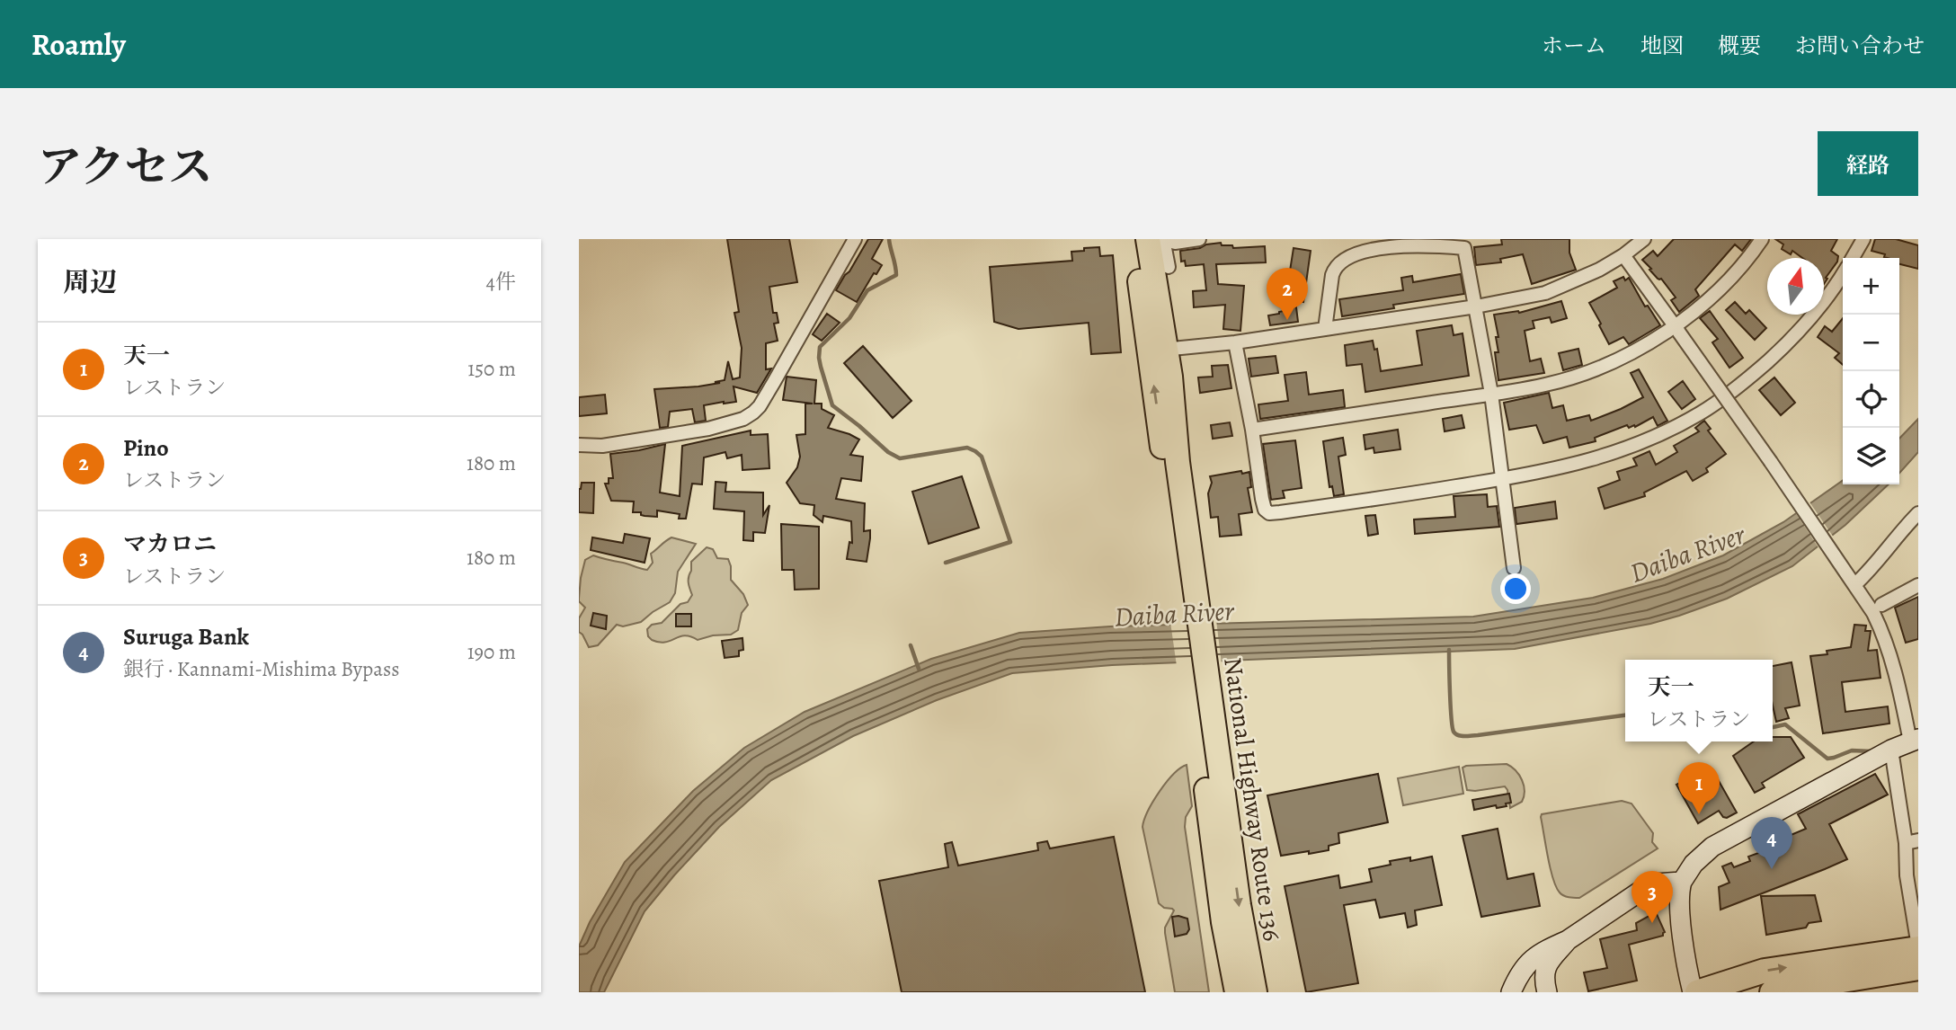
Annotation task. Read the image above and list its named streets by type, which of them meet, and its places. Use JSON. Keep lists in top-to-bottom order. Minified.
{"streets":{"highway":["National Highway Route 136"]},"water":["Daiba River"],"north":"top","page":{"header":"Roamly","nav":["ホーム","地図","概要","お問い合わせ"],"title":"アクセス","buttons":"経路","heading":["周辺","4件"],"map_buttons":["+","−"],"pins":["2","1","4","3"],"list":[{"mark":"1","name":"天一","note":"レストラン","value":"150 m"},{"mark":"2","name":"Pino","note":"レストラン","value":"180 m"},{"mark":"3","name":"マカロニ","note":"レストラン","value":"180 m"},{"mark":"4","name":"Suruga Bank","note":"銀行 · Kannami-Mishima Bypass","value":"190 m"}],"popup":["天一","レストラン"]}}
